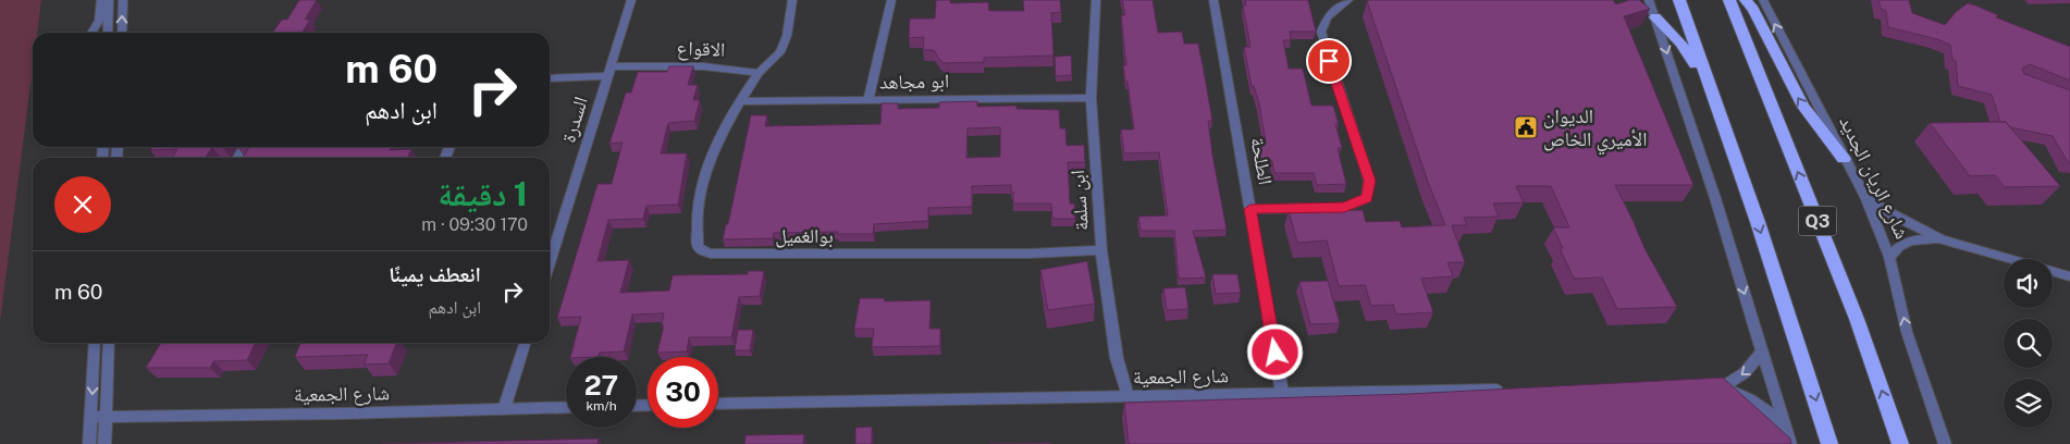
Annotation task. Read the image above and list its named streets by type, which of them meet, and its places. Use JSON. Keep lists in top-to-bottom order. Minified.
{"streets":{"highway":["Q3"],"street":["الاقواع","ابو مجاهد","السدرة","الطلحة","شارع الريان الجديد","ابن سلمة","بوالغميل","شارع الجمعية"]},"crossings":[["الاقواع","السدرة"],["الاقواع","بوالغميل"],["ابو مجاهد","ابن سلمة"],["ابو مجاهد","بوالغميل"],["الطلحة","شارع الجمعية"],["ابن سلمة","بوالغميل"],["ابن سلمة","شارع الجمعية"]],"one_way":["شارع الريان الجديد"],"places":{"public building":["الديوان الأميري الخاص"]},"page":{"turn":["60 m","ابن ادهم"],"heading":["1 دقيقة","170 m · 09:30"],"list":[{"name":"انعطف يمينًا","note":"ابن ادهم","value":"60 m"}],"speed":"27 km/h","limit":"30"}}
